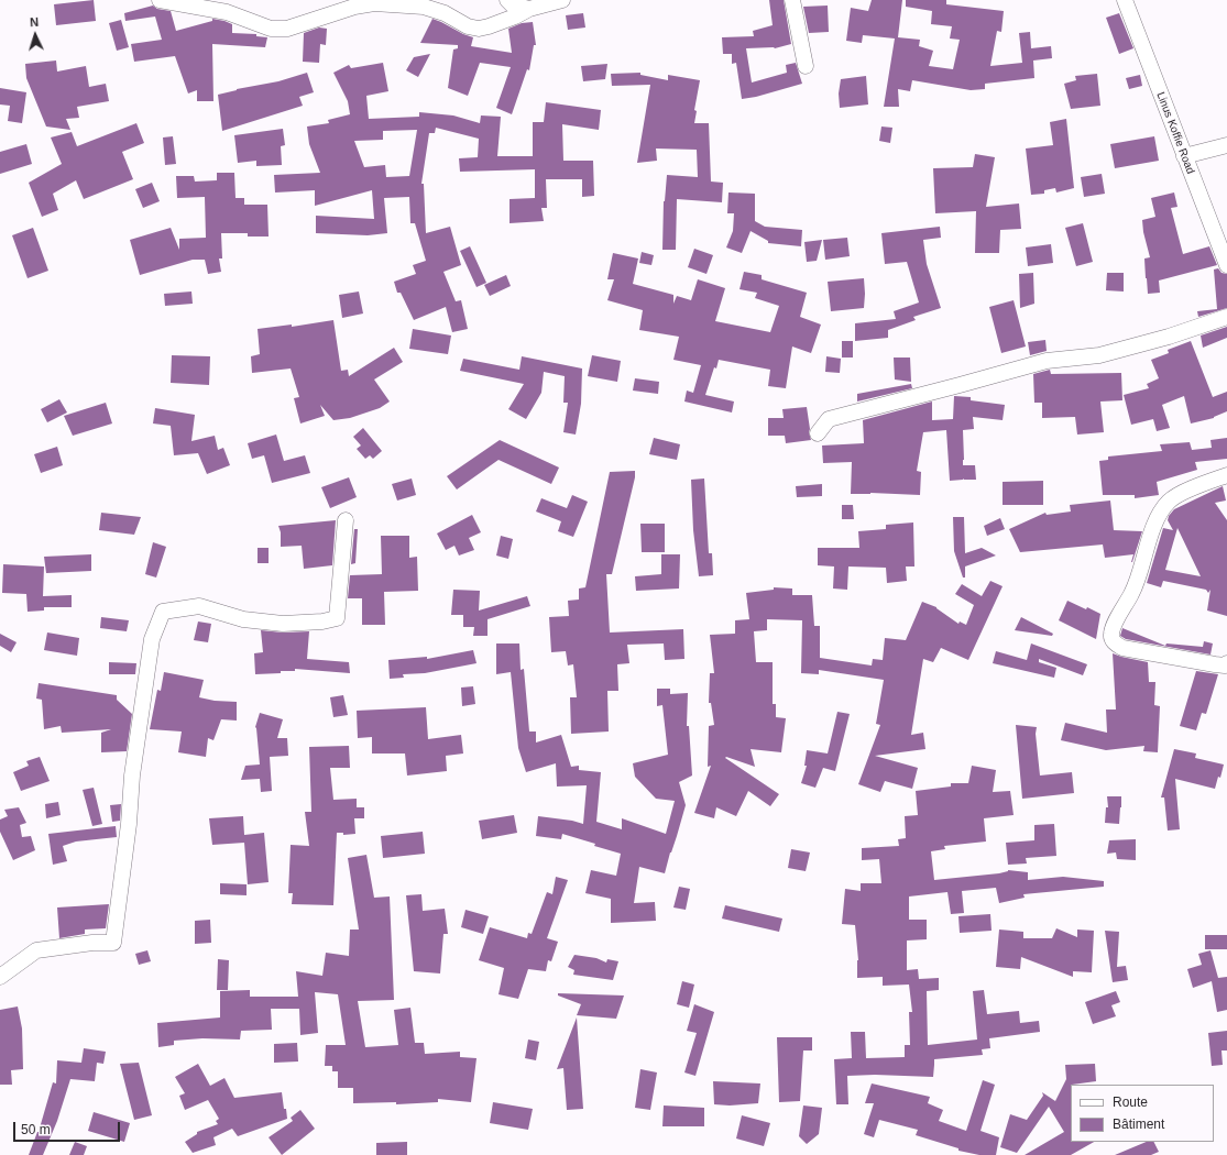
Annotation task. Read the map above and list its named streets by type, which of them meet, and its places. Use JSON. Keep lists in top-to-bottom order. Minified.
{"streets":{"street":["Linus Koffie Road"]},"legend":["Route","Bâtiment"],"scale_bar":"50 m","north":"top"}
